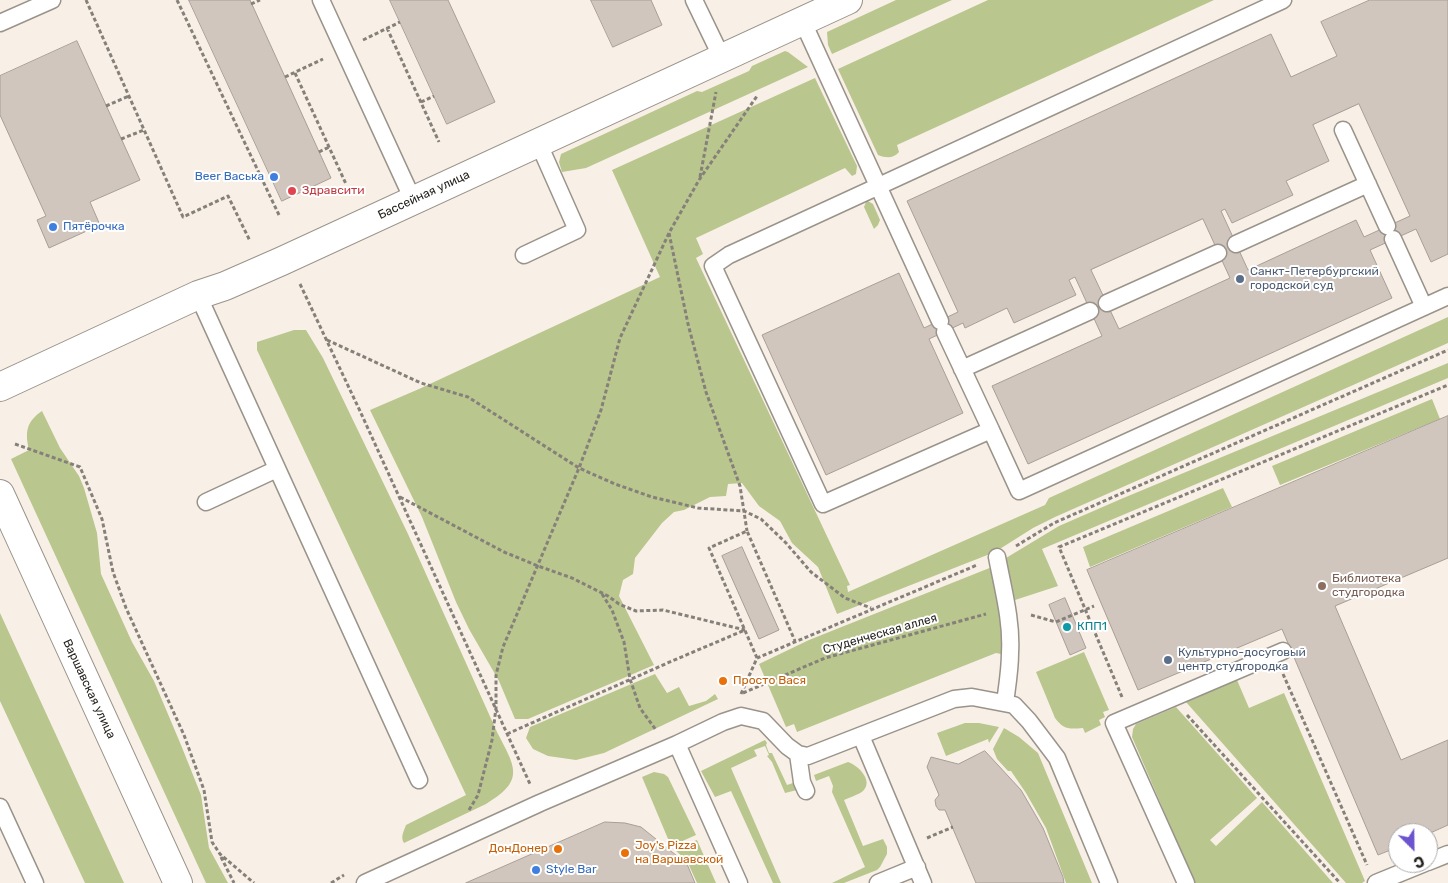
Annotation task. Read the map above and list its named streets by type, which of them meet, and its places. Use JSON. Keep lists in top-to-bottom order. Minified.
{"streets":{"street":["Бассейная улица","Варшавская улица"],"path":["Студенческая аллея"]},"places":["Beer Васька","Здравсити","Пятёрочка","Санкт-Петербургский городской суд","Библиотека студгородка","КПП1","Культурно-досуговый центр студгородка","Просто Вася","ДонДонер","Joy's Pizza на Варшавской","Style Bar"],"north":"bottom right"}
